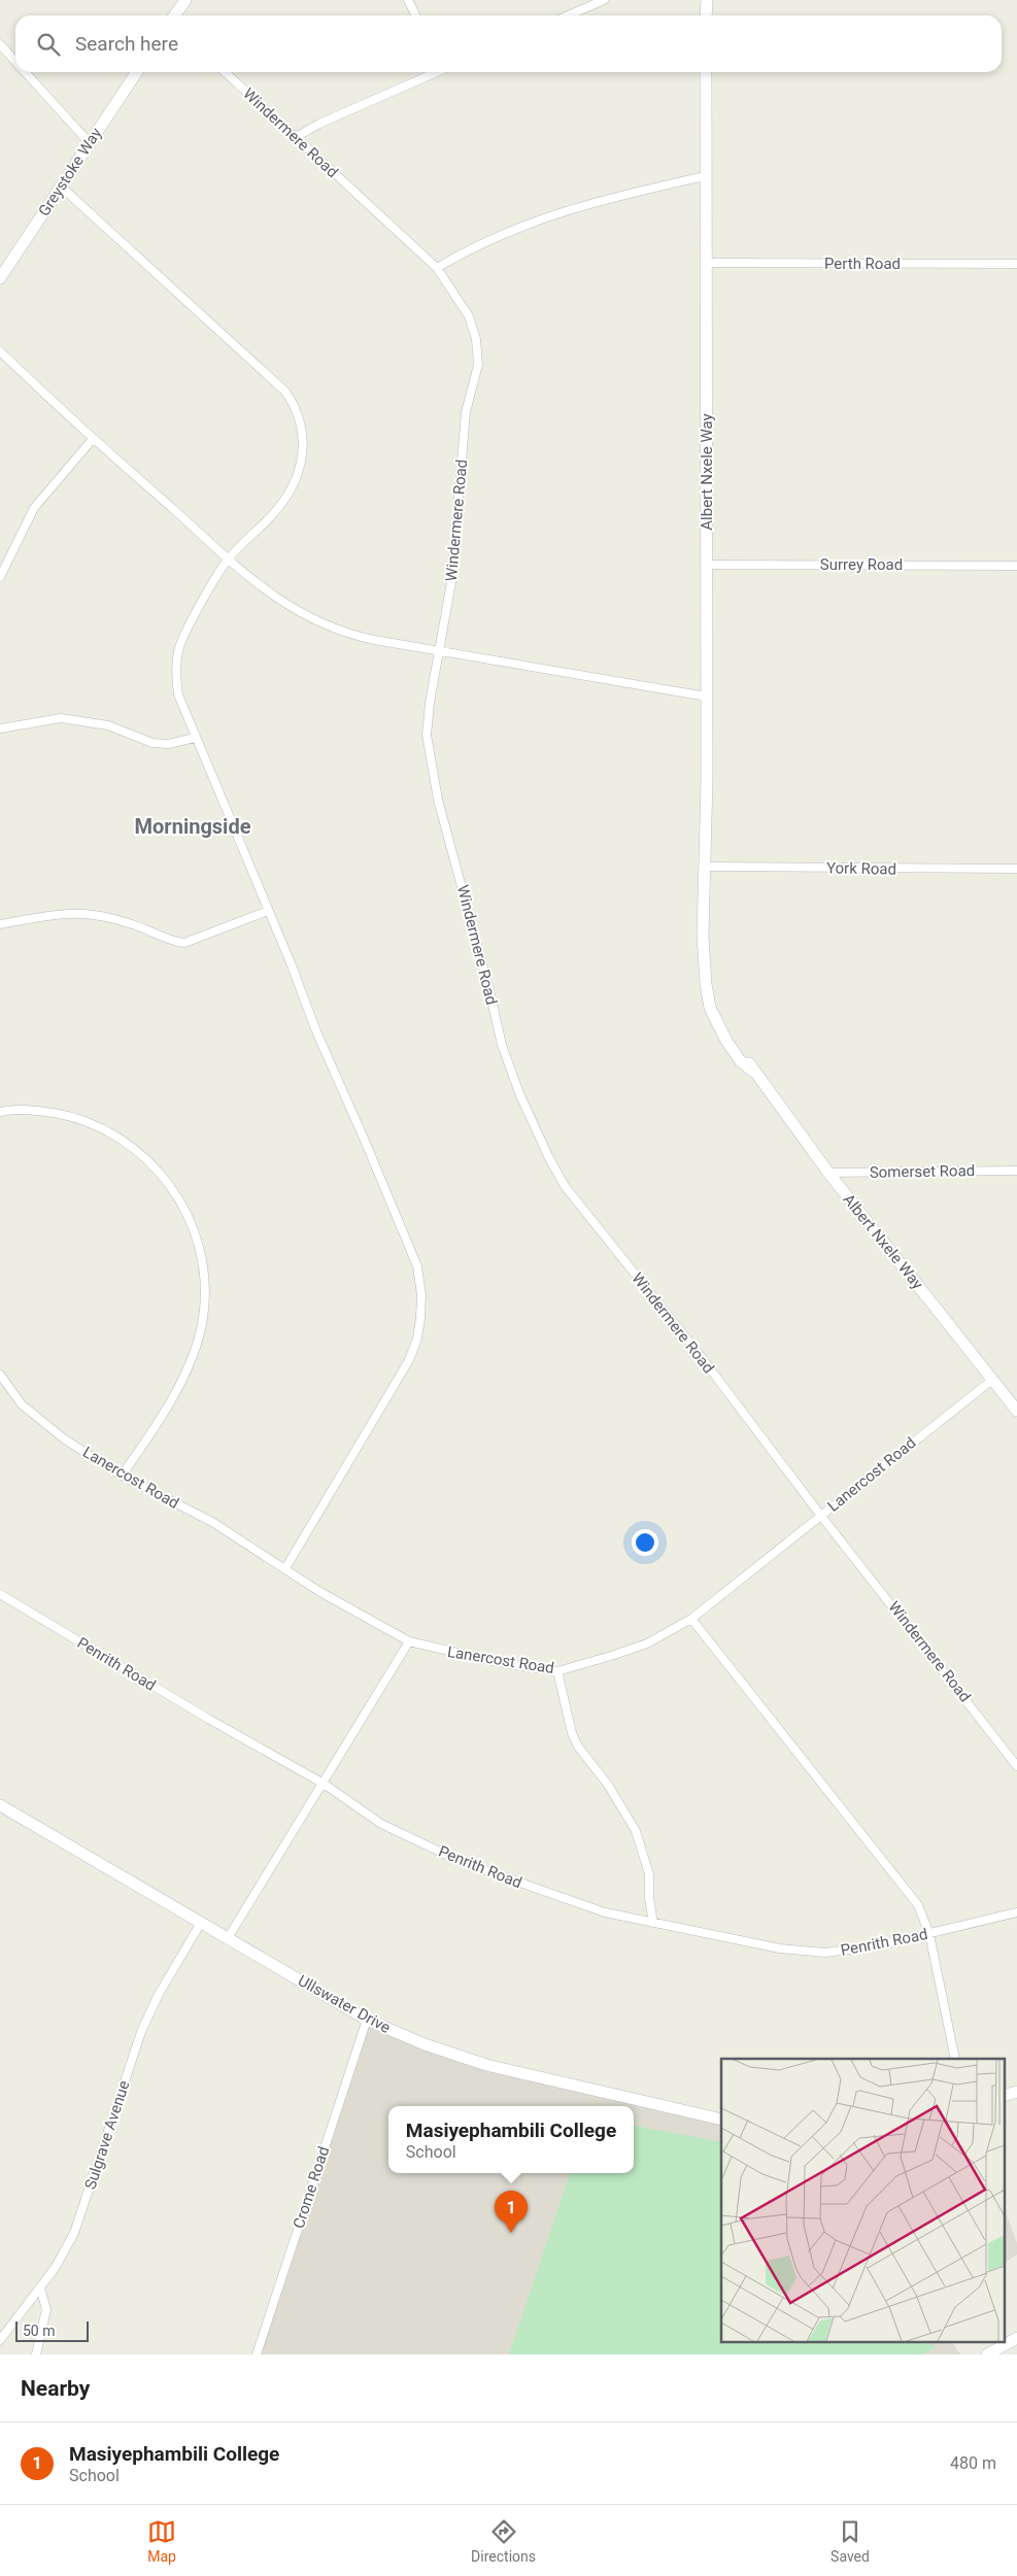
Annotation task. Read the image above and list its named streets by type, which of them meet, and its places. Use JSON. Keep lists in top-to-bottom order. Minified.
{"streets":{"main road":["Greystoke Way","Albert Nxele Way","Ullswater Drive"],"street":["Windermere Road","Perth Road","Surrey Road","York Road","Somerset Road","Lanercost Road","Penrith Road","Sulgrave Avenue","Crome Road"]},"crossings":[["Windermere Road","Lanercost Road"],["Perth Road","Albert Nxele Way"],["Albert Nxele Way","Surrey Road"],["Albert Nxele Way","York Road"],["Albert Nxele Way","Somerset Road"],["Albert Nxele Way","Lanercost Road"],["Ullswater Drive","Sulgrave Avenue"],["Ullswater Drive","Crome Road"]],"districts":["Morningside"],"scale_bar":"50 m","page":{"search":"Search here","popup":["Masiyephambili College","School"],"pins":"1","scale":"50 m","heading":"Nearby","list":[{"mark":"1","name":"Masiyephambili College","note":"School","value":"480 m"}],"nav":["Map","Directions","Saved"]}}
